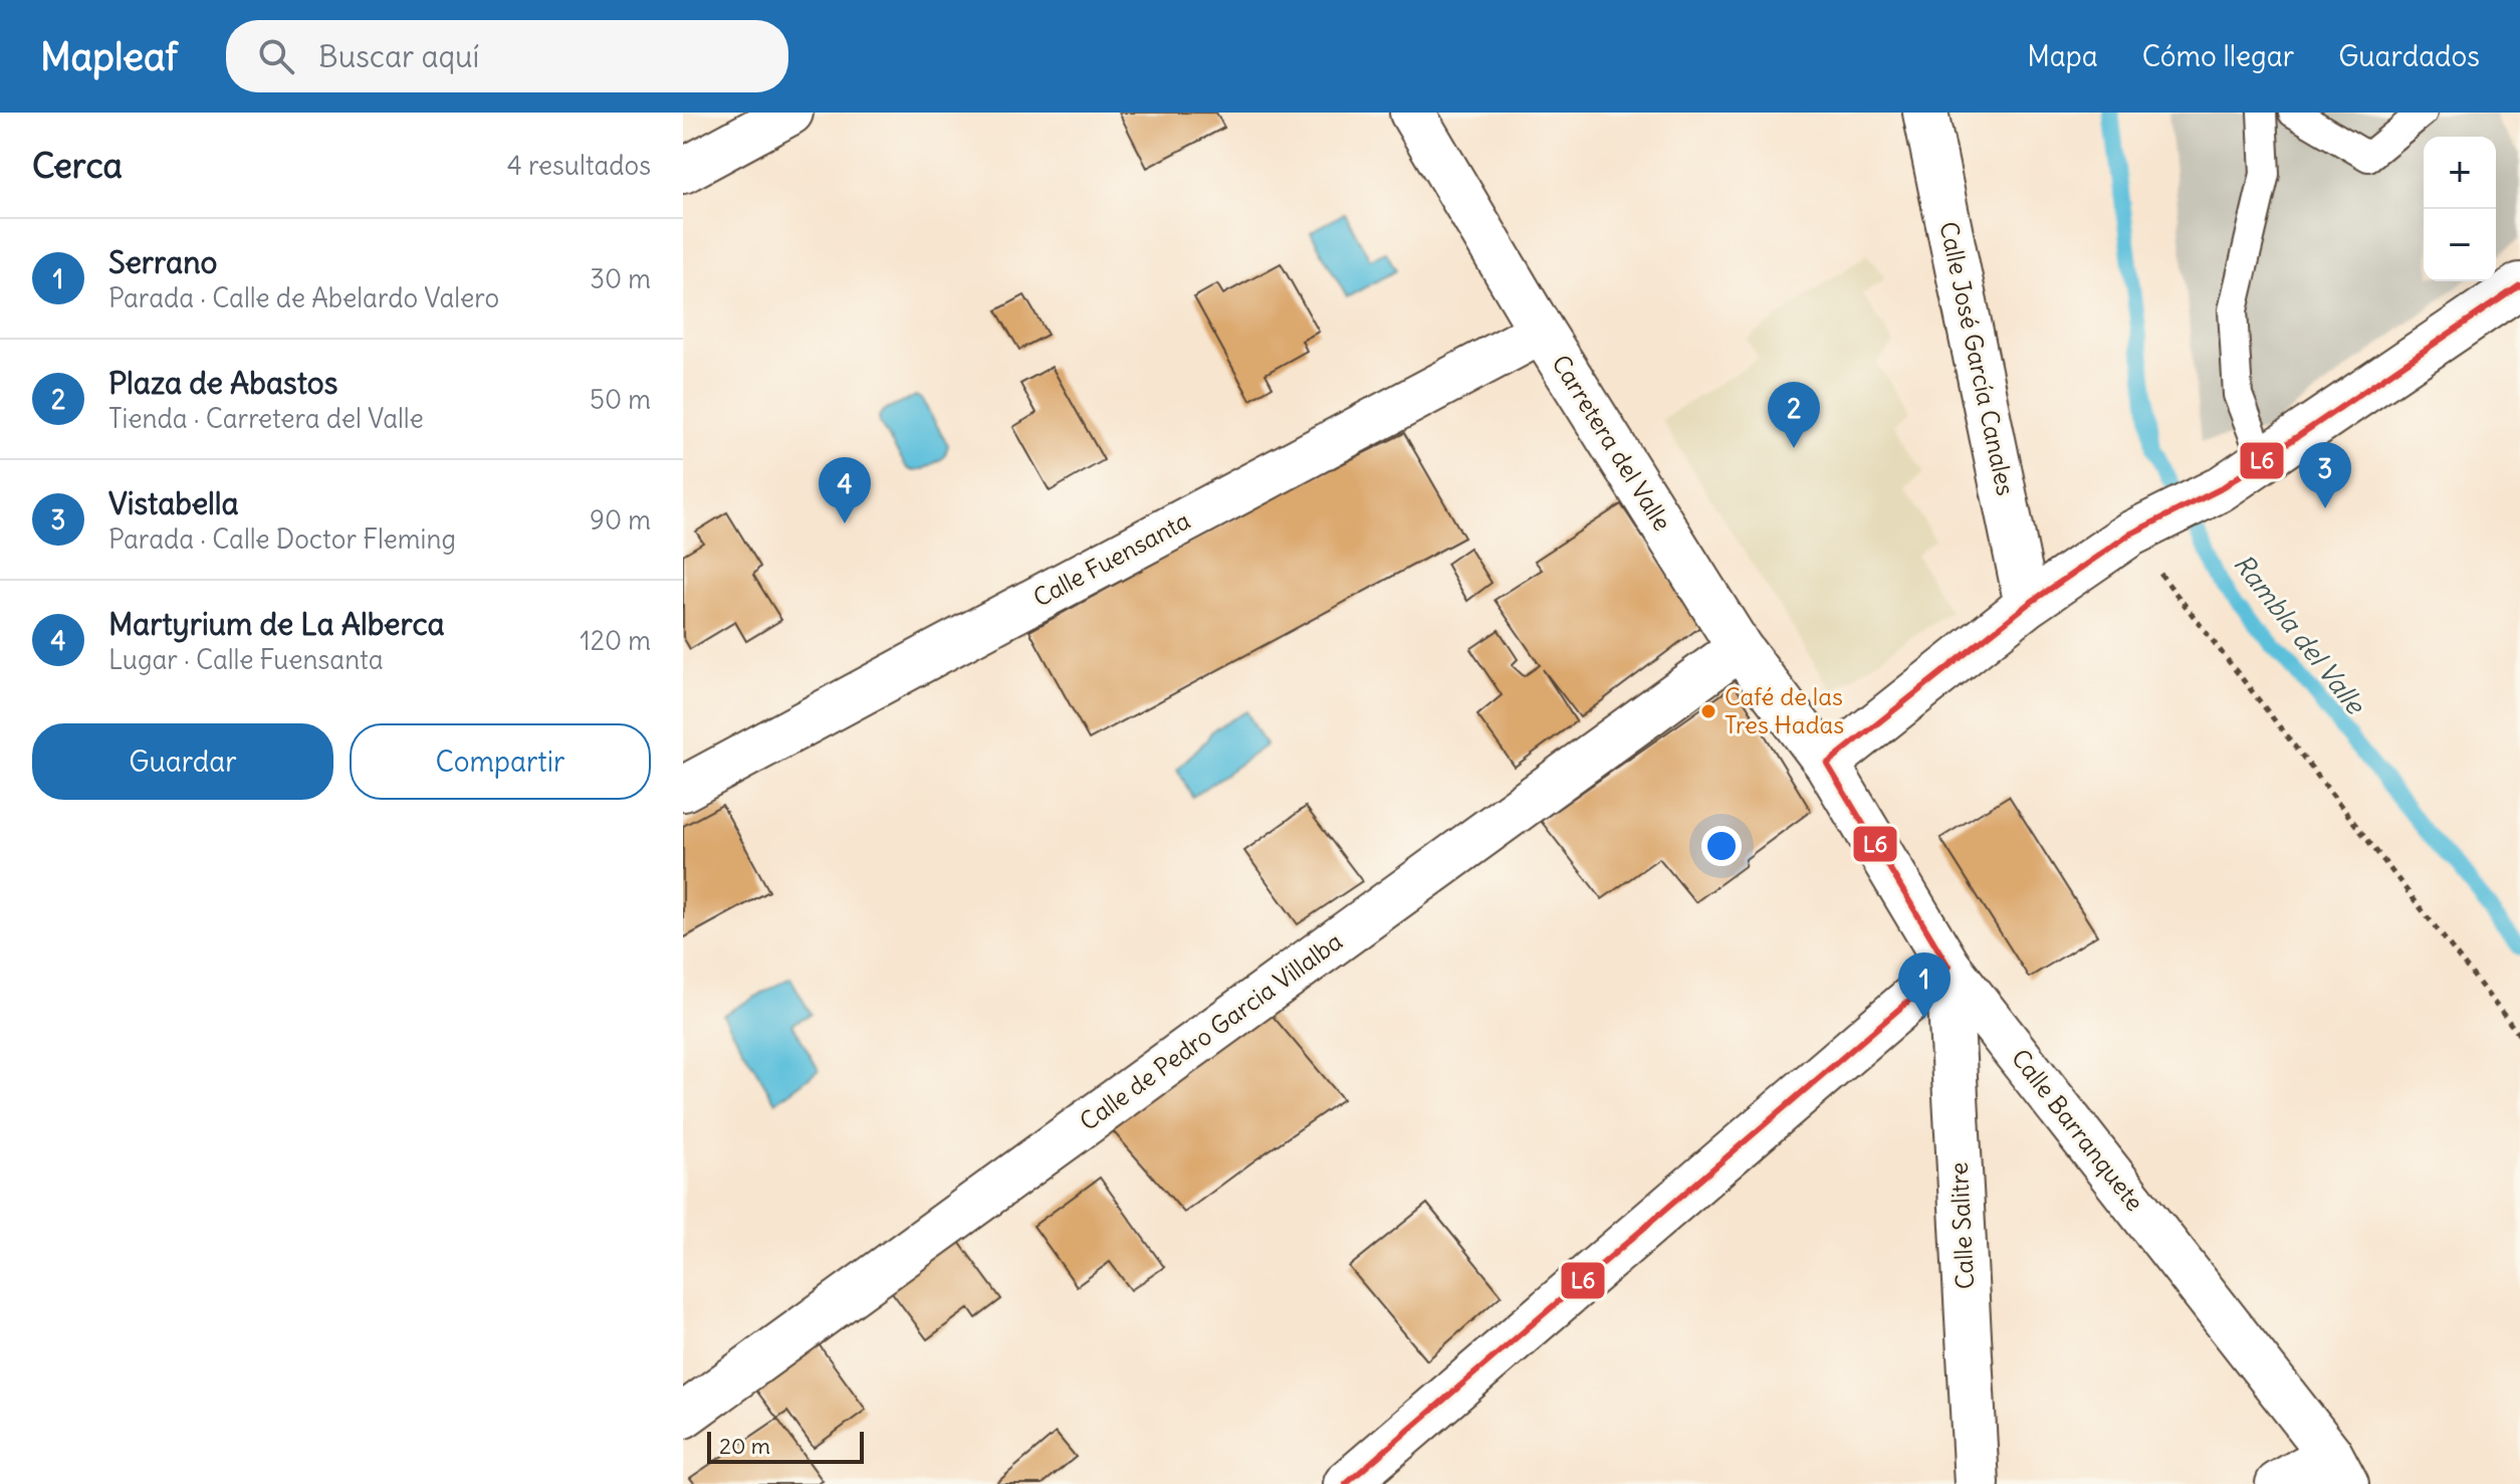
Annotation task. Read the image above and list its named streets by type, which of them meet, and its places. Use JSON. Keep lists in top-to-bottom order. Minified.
{"streets":{"street":["Calle José García Canales","Carretera del Valle","Calle Fuensanta","Calle de Pedro Garcia Villalba","Calle Barranquete","Calle Salitre"]},"crossings":[["Carretera del Valle","Calle Fuensanta"],["Carretera del Valle","Calle de Pedro Garcia Villalba"],["Carretera del Valle","Calle Barranquete"],["Calle Barranquete","Calle Salitre"]],"water":["Rambla del Valle"],"places":["Café de las Tres Hadas"],"lines":["transit line L6"],"scale_bar":"20 m","page":{"header":"Mapleaf","search":"Buscar aquí","nav":["Mapa","Cómo llegar","Guardados"],"heading":["Cerca","4 resultados"],"map_buttons":["+","−"],"list":[{"mark":"1","name":"Serrano","note":"Parada · Calle de Abelardo Valero","value":"30 m"},{"mark":"2","name":"Plaza de Abastos","note":"Tienda · Carretera del Valle","value":"50 m"},{"mark":"3","name":"Vistabella","note":"Parada · Calle Doctor Fleming","value":"90 m"},{"mark":"4","name":"Martyrium de La Alberca","note":"Lugar · Calle Fuensanta","value":"120 m"}],"pins":["2","3","4","1"],"buttons":["Guardar","Compartir"],"scale":"20 m"}}
